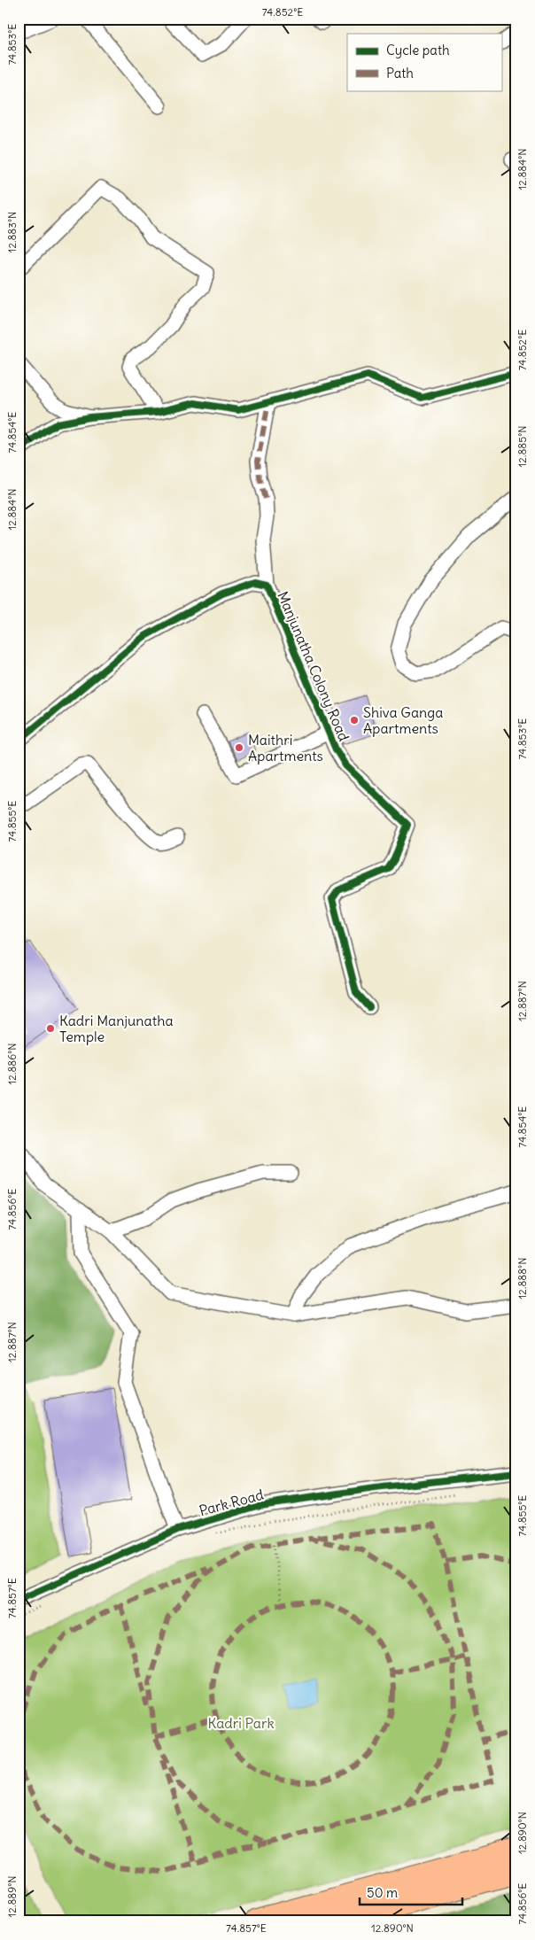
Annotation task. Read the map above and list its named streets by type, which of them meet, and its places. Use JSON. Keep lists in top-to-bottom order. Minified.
{"streets":{"street":["Manjunatha Colony Road","Park Road"]},"parks":["Kadri Park"],"places":["Shiva Ganga Apartments","Maithri Apartments","Kadri Manjunatha Temple"],"legend":["Cycle path","Path"],"scale_bar":"50 m","coordinates":["74.852°E","74.853°E","12.884°N","12.883°N","74.854°E","12.885°N","74.855°E","12.887°N","12.886°N","74.856°E","12.888°N","74.857°E","12.890°N","12.889°N"]}
